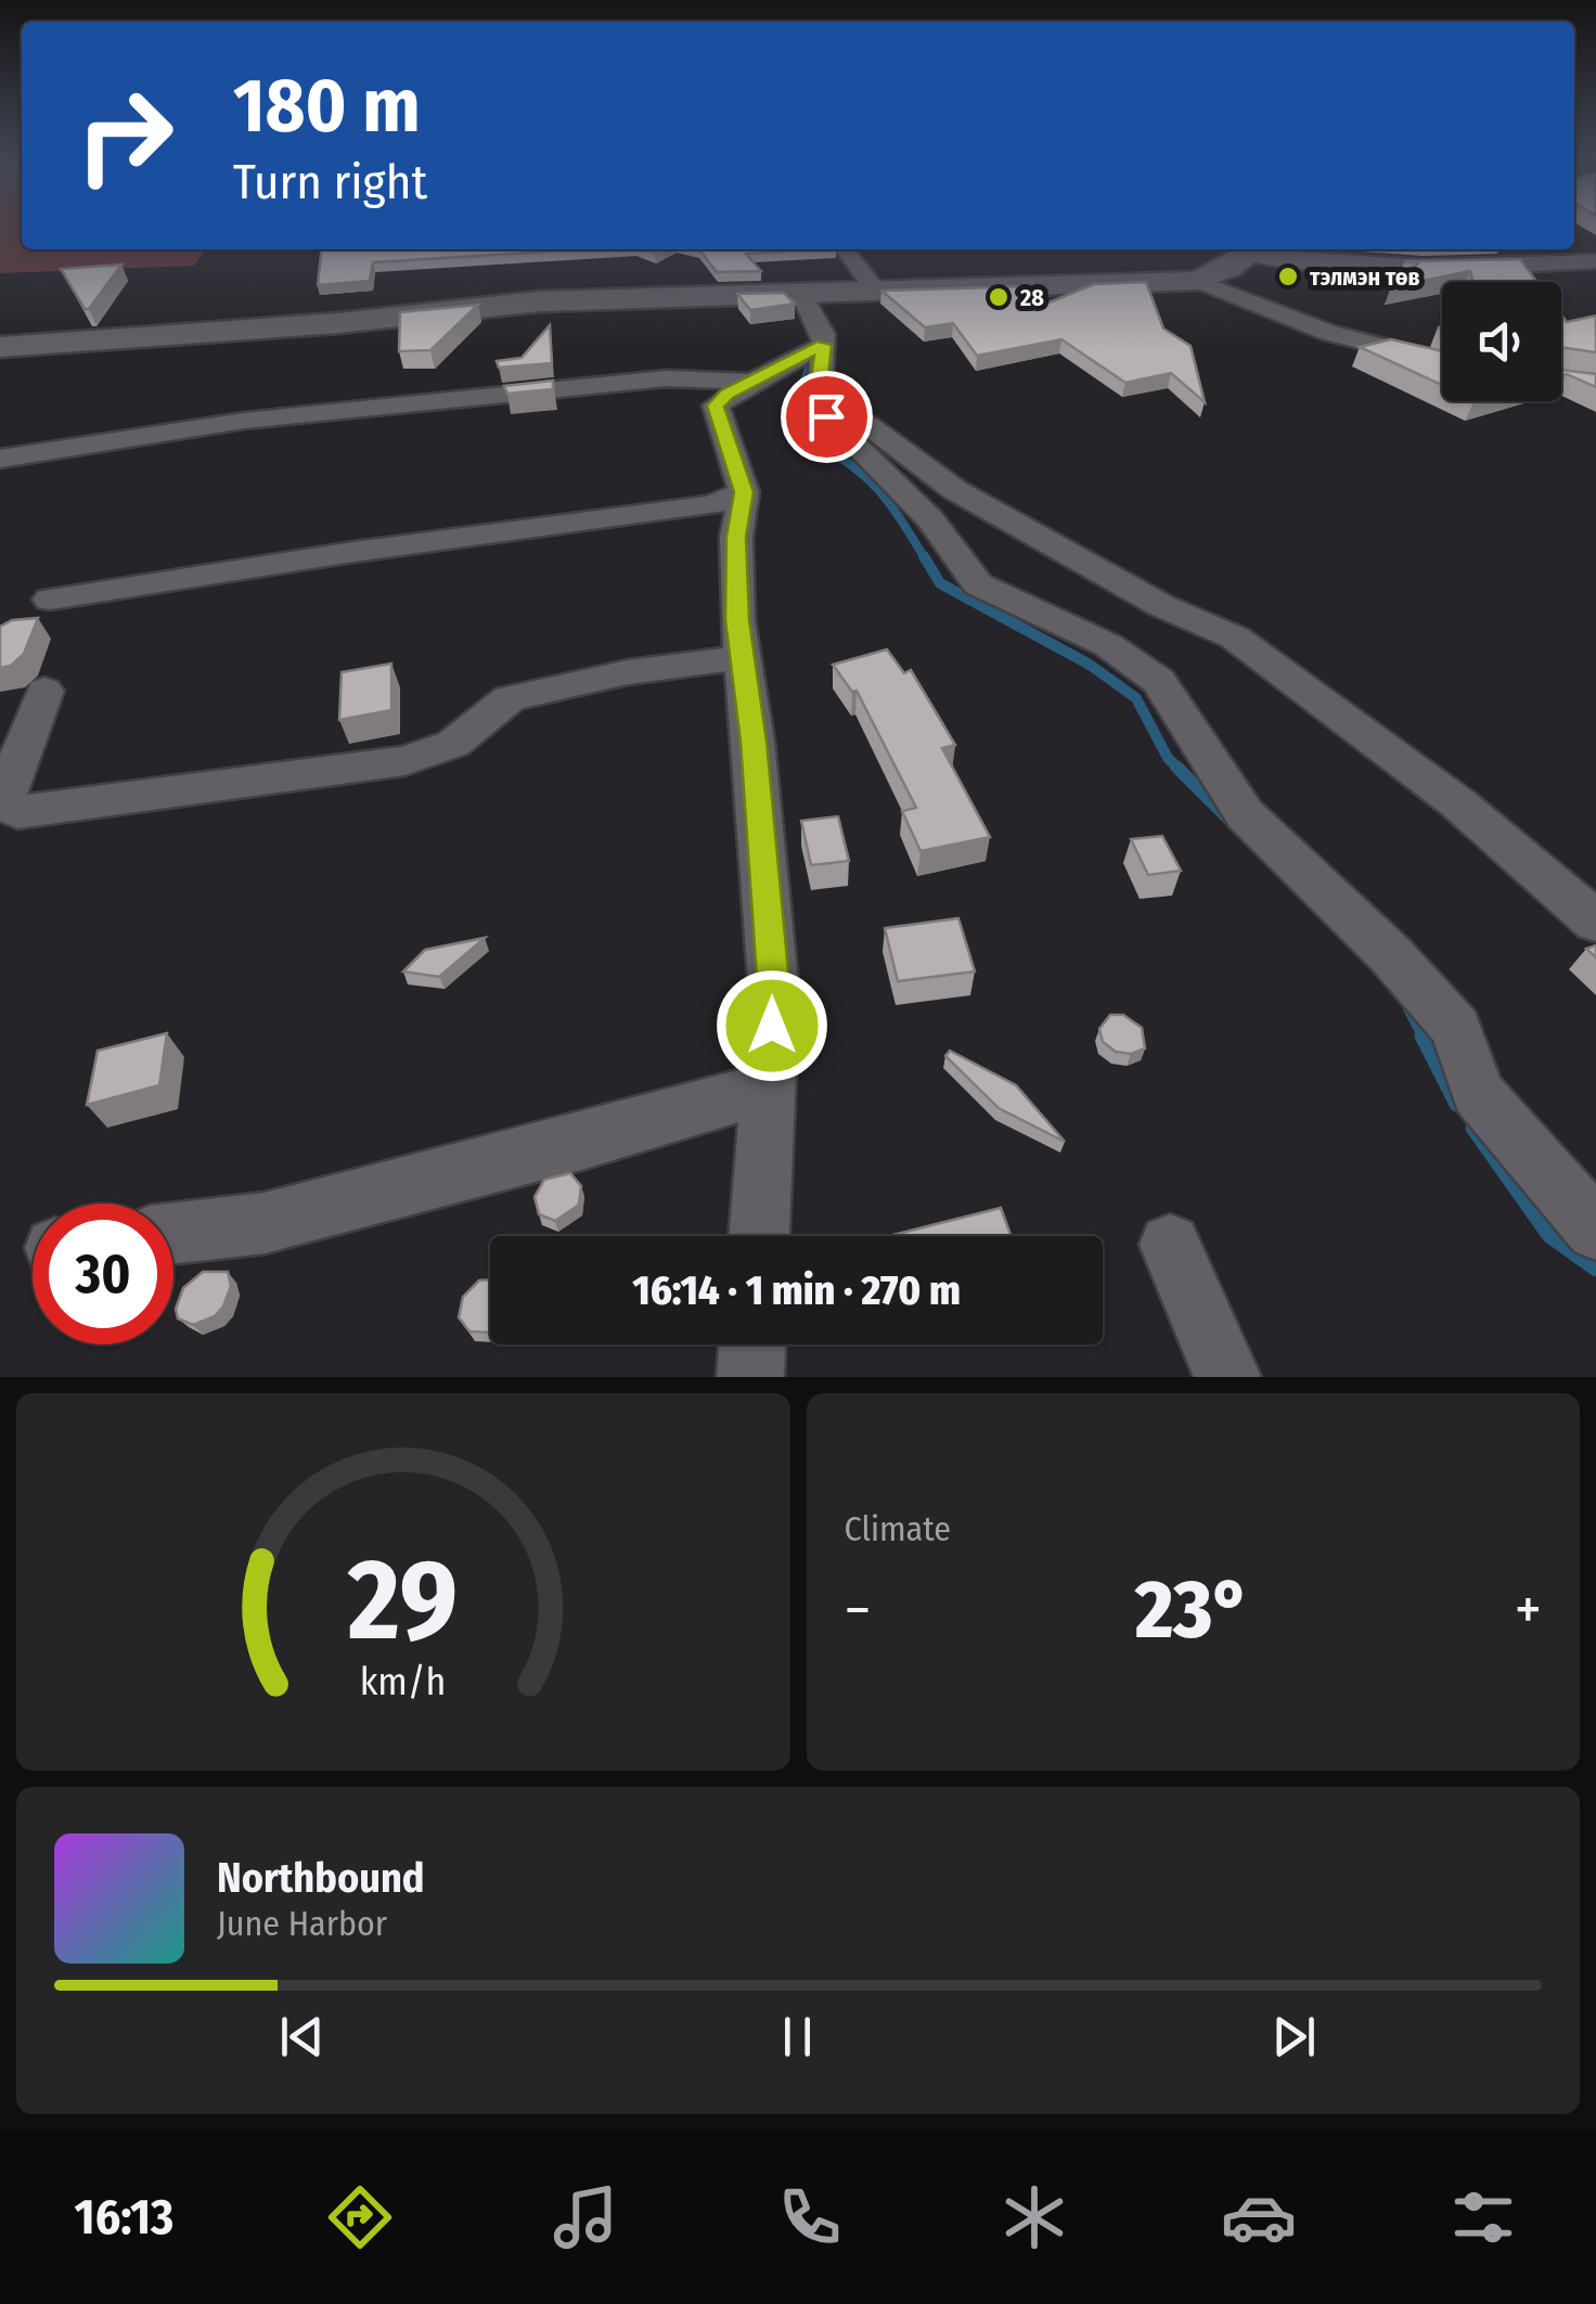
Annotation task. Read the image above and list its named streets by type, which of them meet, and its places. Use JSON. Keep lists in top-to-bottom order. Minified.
{"places":["тэлмэн төв","28"],"page":{"turn":["180 m","Turn right"],"limit":"30","trip":"16:14 · 1 min · 270 m","tile":"Climate","heat":["−","23°","+"],"song":["Northbound","June Harbor"],"tabs":"16:13","gauge":["29","km/h"]}}
